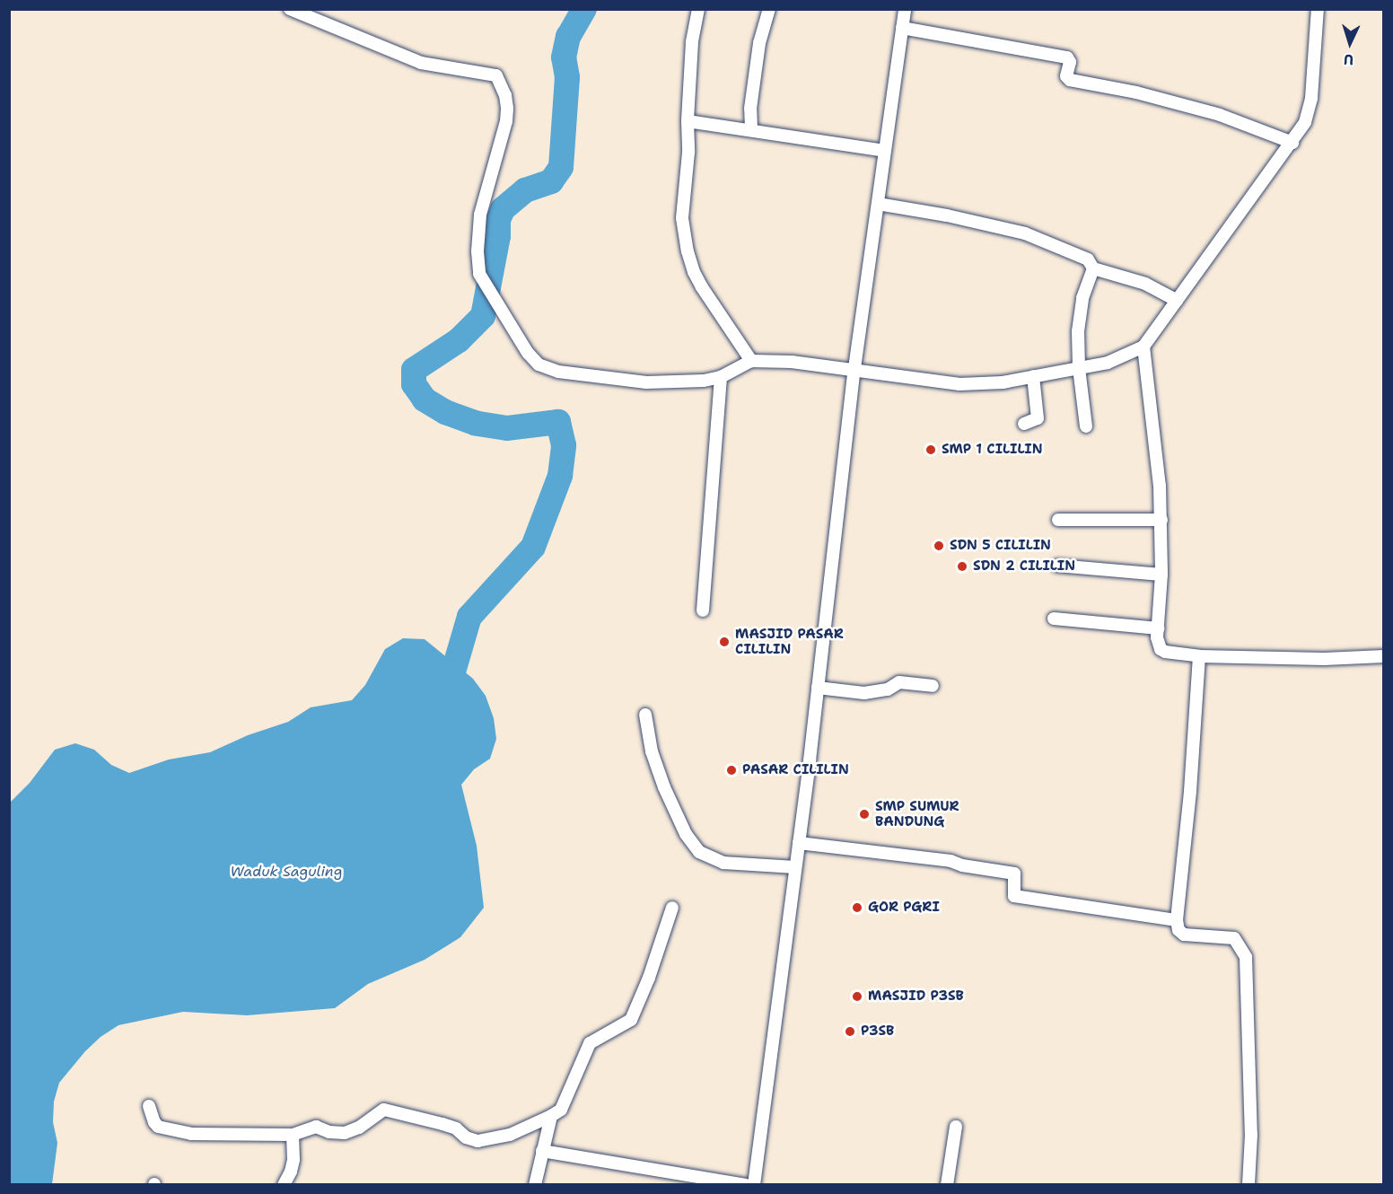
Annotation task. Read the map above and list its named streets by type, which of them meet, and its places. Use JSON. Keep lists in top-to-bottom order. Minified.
{"water":["Waduk Saguling"],"places":["SMP 1 CILILIN","SDN 5 CILILIN","SDN 2 CILILIN","MASJID PASAR CILILIN","PASAR CILILIN","SMP SUMUR BANDUNG","GOR PGRI","MASJID P3SB","P3SB"],"north":"bottom"}
